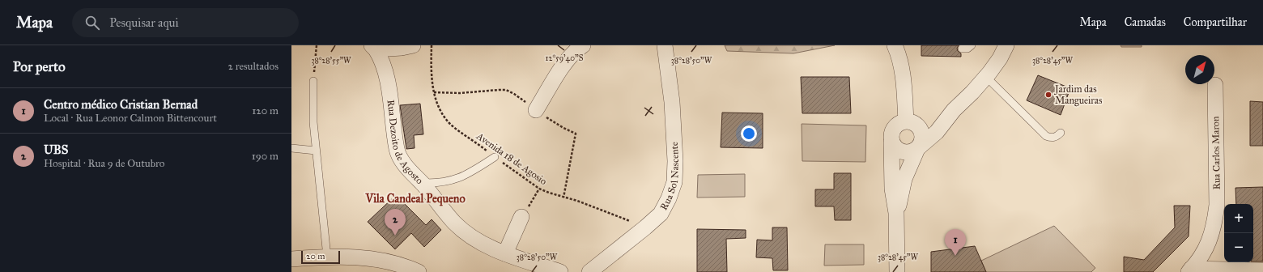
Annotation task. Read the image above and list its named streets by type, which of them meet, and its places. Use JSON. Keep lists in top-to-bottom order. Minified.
{"streets":{"street":["Rua Dezoito de Agosto","Rua Carlos Maron","Rua Sol Nascente"],"path":["Avenida 18 de Agosio"]},"crossings":[["Avenida 18 de Agosio","Rua Sol Nascente"]],"districts":["Vila Candeal Pequeno"],"places":["Jardim das Mangueiras"],"scale_bar":"20 m","north":"top right","page":{"header":"Mapa","search":"Pesquisar aqui","nav":["Mapa","Camadas","Compartilhar"],"heading":["Por perto","2 resultados"],"list":[{"mark":"1","name":"Centro médico Cristian Bernad","note":"Local · Rua Leonor Calmon Bittencourt","value":"120 m"},{"mark":"2","name":"UBS","note":"Hospital · Rua 9 de Outubro","value":"190 m"}],"map_buttons":["+","−"],"pins":["2","1"],"scale":"20 m"},"coordinates":["12°59'40\"S","38°28'55\"W","38°28'50\"W","38°28'45\"W"]}
